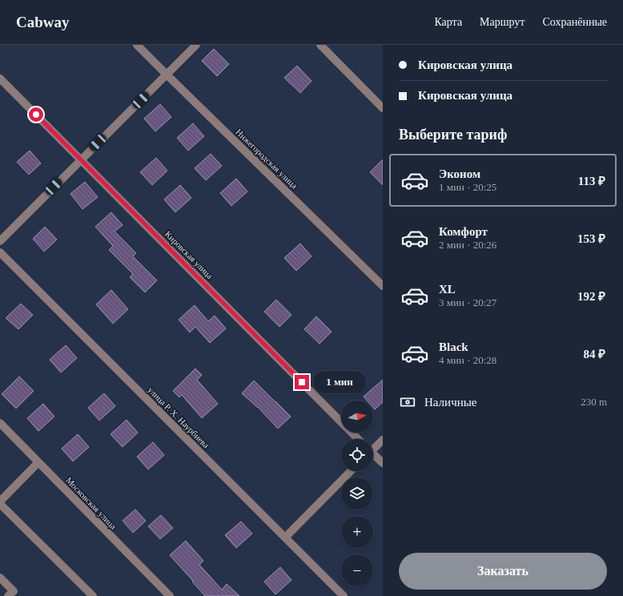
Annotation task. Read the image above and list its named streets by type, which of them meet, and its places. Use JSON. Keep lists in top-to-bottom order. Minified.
{"streets":{"street":["Нижегородская улица","Кировская улица","улица Р. Х. Наурбиева","Московская улица"]},"north":"right","page":{"header":"Cabway","nav":["Карта","Маршрут","Сохранённые"],"banner":["Кировская улица","Кировская улица"],"heading":"Выберите тариф","list":[{"name":"Эконом","note":"1 мин · 20:25","value":"113 ₽"},{"name":"Комфорт","note":"2 мин · 20:26","value":"153 ₽"},{"name":"XL","note":"3 мин · 20:27","value":"192 ₽"},{"name":"Black","note":"4 мин · 20:28","value":"84 ₽"}],"bubble":"1 мин","pay":["Наличные","230 m"],"map_buttons":["+","−"],"buttons":"Заказать"}}
